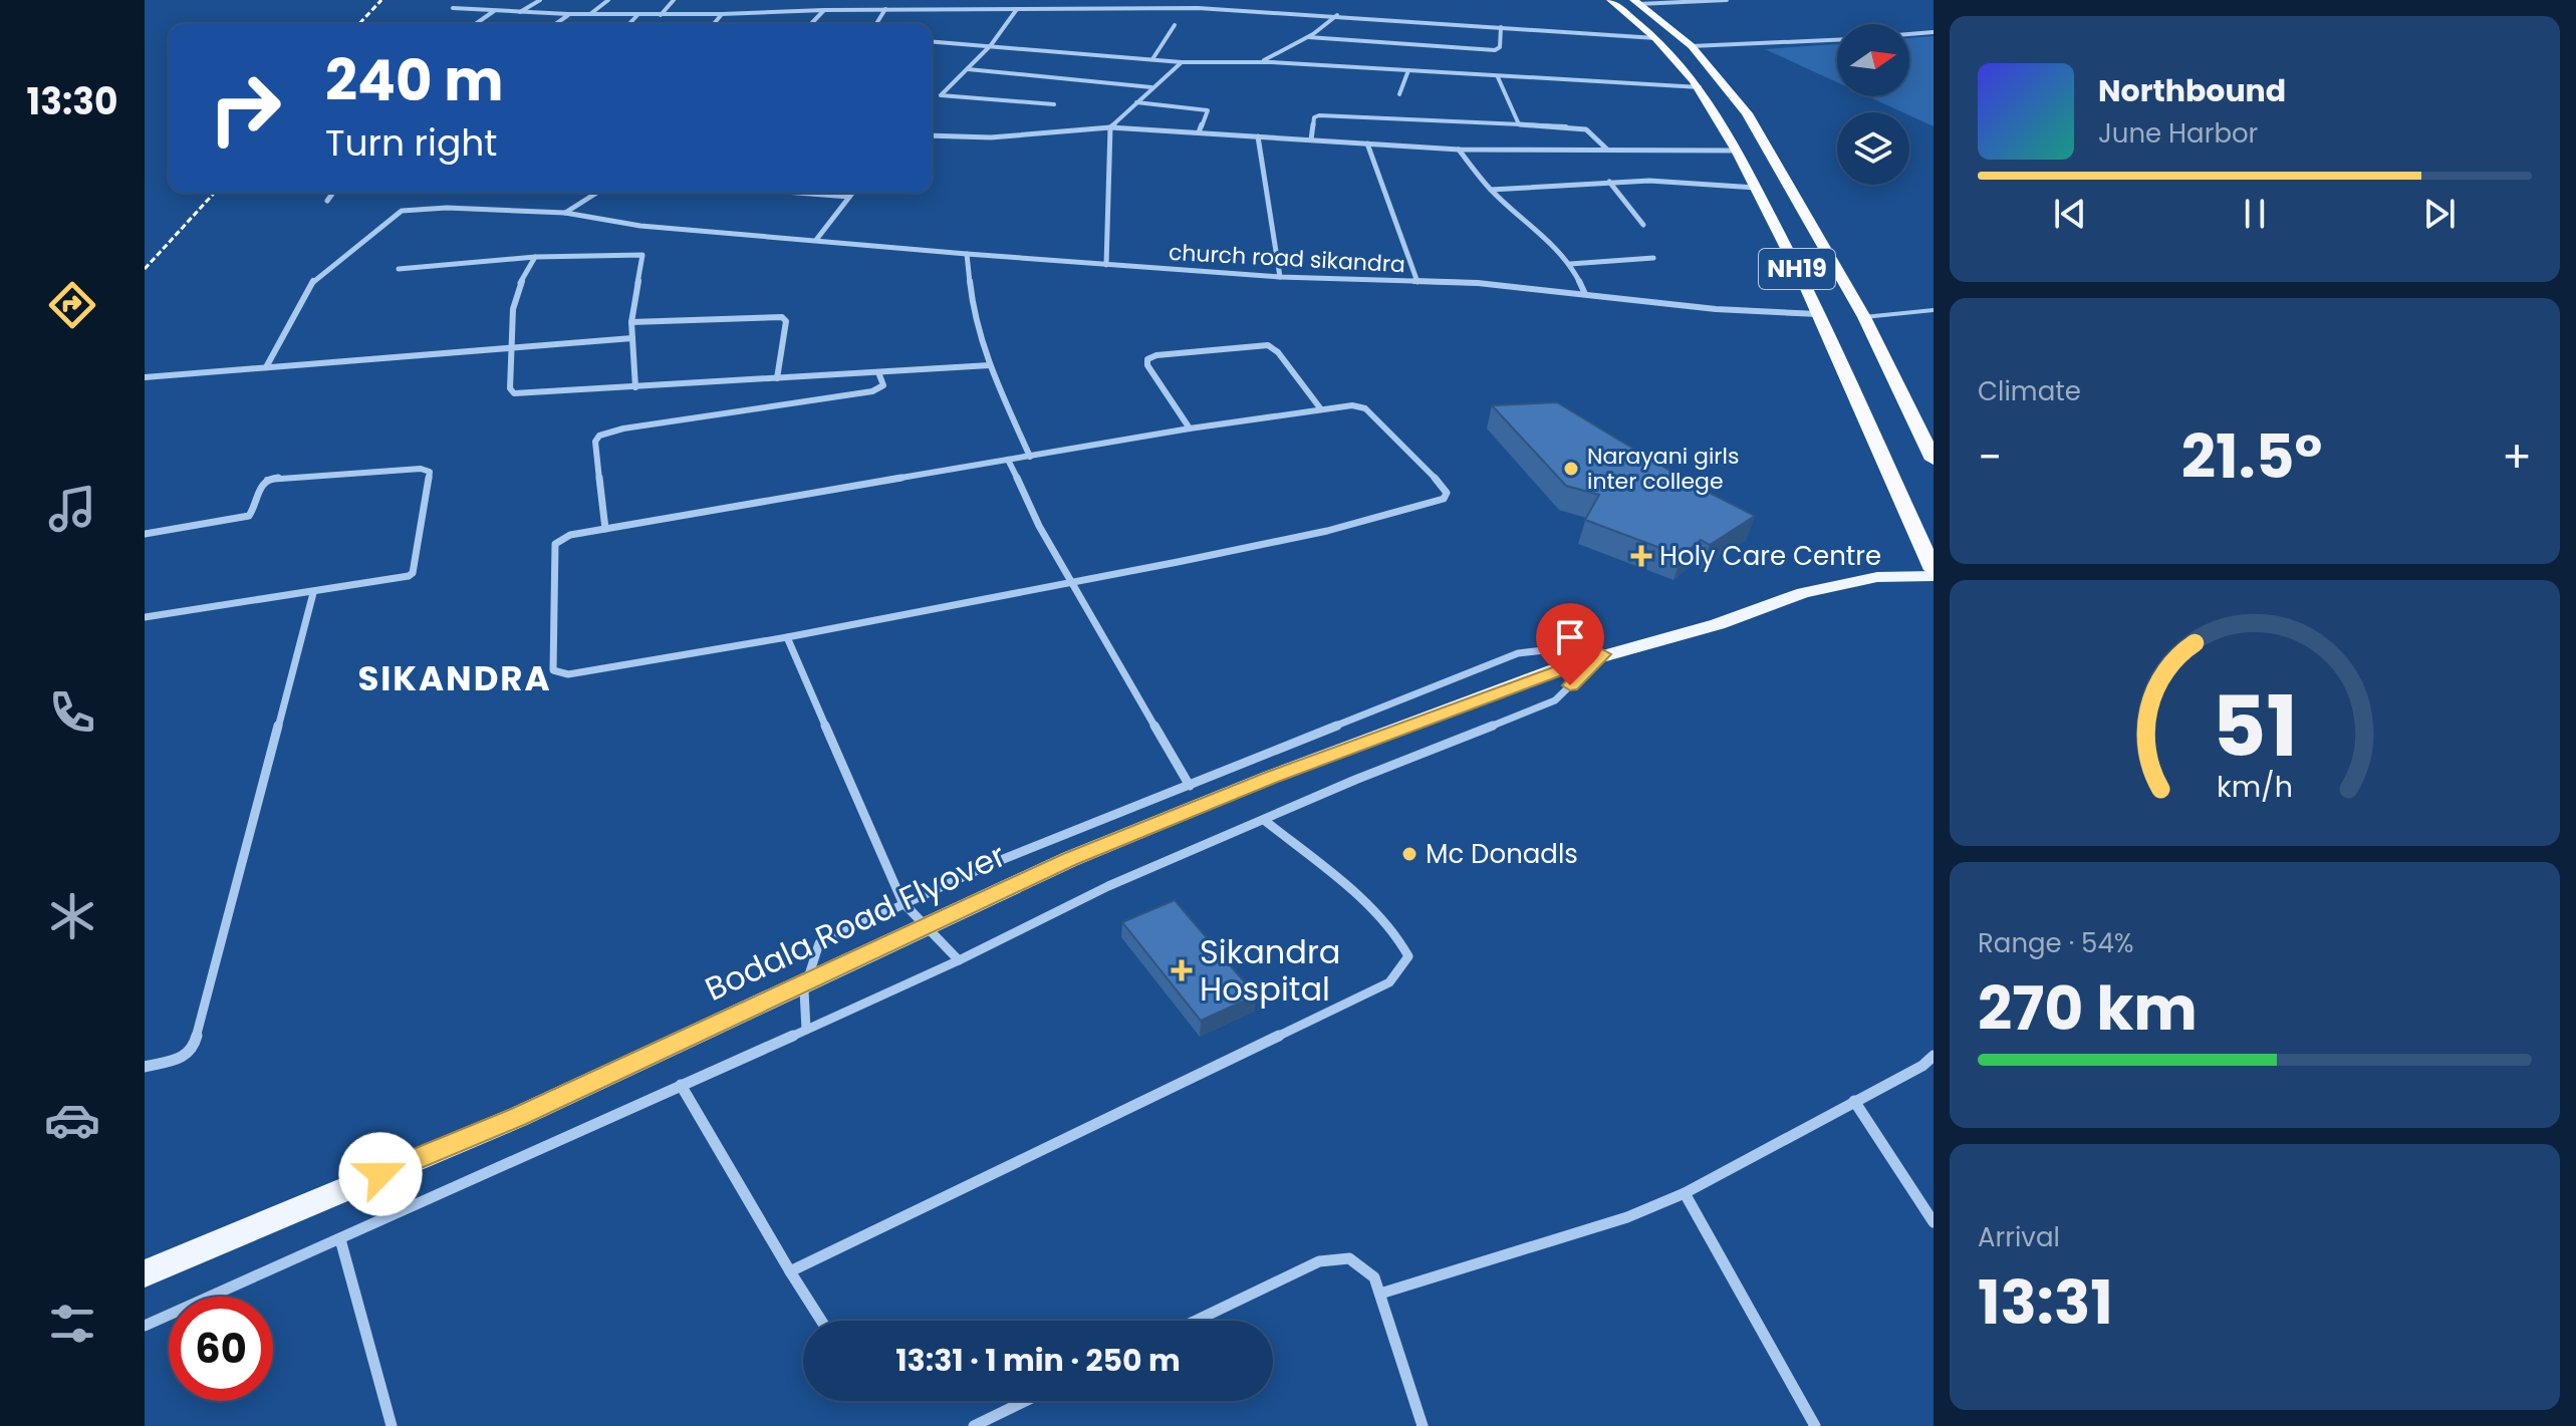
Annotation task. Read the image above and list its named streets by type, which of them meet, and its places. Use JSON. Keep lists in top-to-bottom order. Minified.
{"streets":{"highway":["NH19"],"main road":["Bodala Road Flyover"],"street":["church road sikandra"]},"crossings":[["church road sikandra","NH19"],["NH19","Bodala Road Flyover"]],"districts":["SIKANDRA"],"places":{"other":["Narayani girls inter college","Mc Donadls"],"health":["Holy Care Centre","Sikandra Hospital"]},"north":"right","page":{"tabs":"13:30","turn":["240 m","Turn right"],"song":["Northbound","June Harbor"],"tile":["Climate",["Range · 54%","270 km"],["Arrival","13:31"]],"heat":["−","21.5°","+"],"limit":"60","trip":"13:31 · 1 min · 250 m","gauge":["51","km/h"]}}
